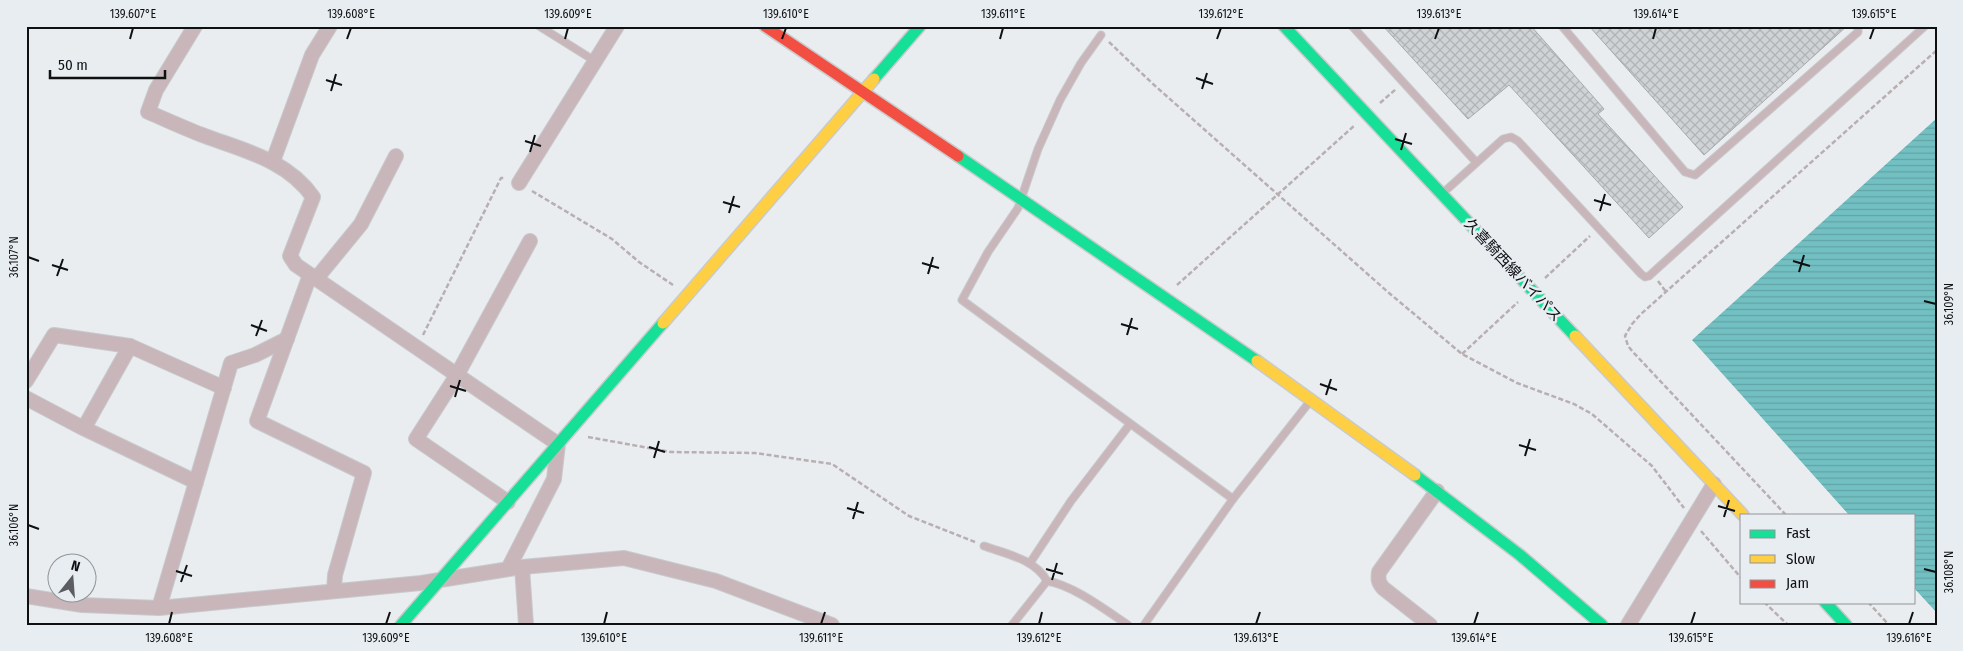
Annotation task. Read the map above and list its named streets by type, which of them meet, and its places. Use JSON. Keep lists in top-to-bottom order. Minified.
{"streets":{"street":["久喜騎西線バイパス"]},"legend":["Fast","Slow","Jam"],"scale_bar":"50 m","north":"top","coordinates":["139.607°E","139.608°E","139.609°E","139.610°E","139.611°E","139.612°E","139.613°E","139.614°E","139.615°E","36.107°N","36.109°N","36.106°N","36.108°N","139.616°E"]}
